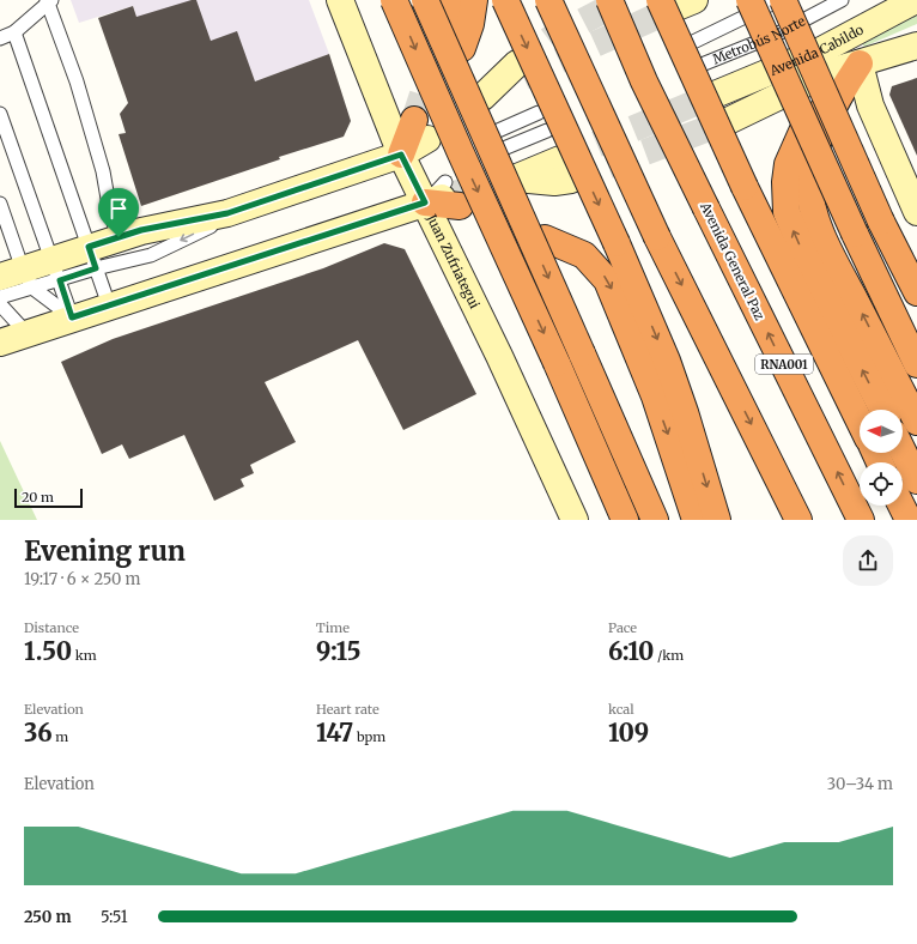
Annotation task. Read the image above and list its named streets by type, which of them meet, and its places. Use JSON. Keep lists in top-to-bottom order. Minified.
{"streets":{"highway":["Avenida General Paz","RNA001"],"main road":["Avenida Cabildo","Juan Zufriategui"],"lane":["Metrobús Norte"]},"scale_bar":"20 m","north":"left","page":{"scale":"20 m","heading":["Evening run","19:17 · 6 × 250 m"],"stats":[["Distance","1.50 km"],["Time","9:15"],["Pace","6:10 /km"],["Elevation","36 m"],["Heart rate","147 bpm"],["kcal","109"]],"chart":["Elevation","30–34 m"],"list":[{"name":"250 m","note":"5:51"}]}}
